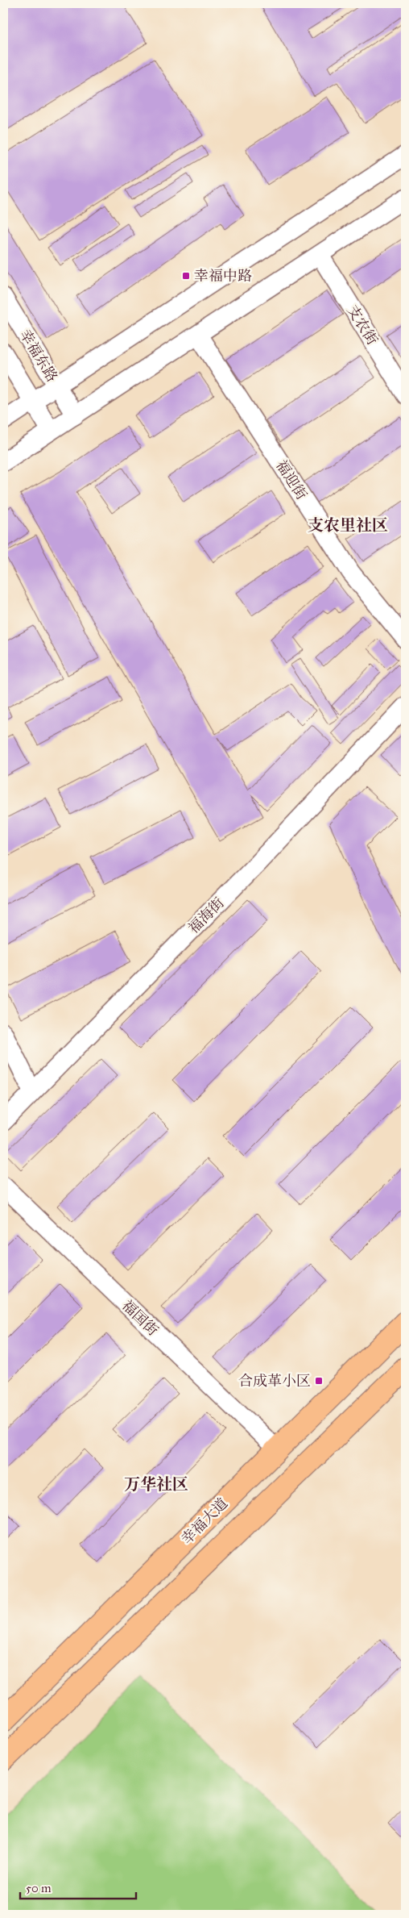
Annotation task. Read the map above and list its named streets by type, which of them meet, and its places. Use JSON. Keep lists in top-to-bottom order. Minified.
{"streets":{"main road":["幸福大道"],"street":["支农街","幸福东路","福迎街","福海街","福国街"]},"crossings":[["福国街","幸福大道"]],"districts":["支农里社区","万华社区"],"places":{"transit":["幸福中路","合成革小区"]},"scale_bar":"50 m"}
